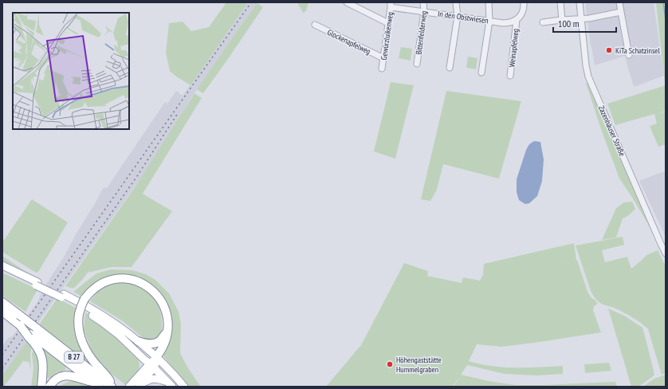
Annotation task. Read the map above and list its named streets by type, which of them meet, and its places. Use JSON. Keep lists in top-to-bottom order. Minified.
{"streets":{"highway":["B 27"],"street":["In den Obstwiesen","Bittenfelderweg","Gewürzluikenweg","Glockenapfelweg","Weinapfelweg","Zazenhäuser Straße"]},"crossings":[["In den Obstwiesen","Bittenfelderweg"],["In den Obstwiesen","Gewürzluikenweg"],["In den Obstwiesen","Weinapfelweg"],["Gewürzluikenweg","Glockenapfelweg"]],"places":["KiTa Schatzinsel","Höhengaststätte Hummelgraben"],"scale_bar":"100 m"}
